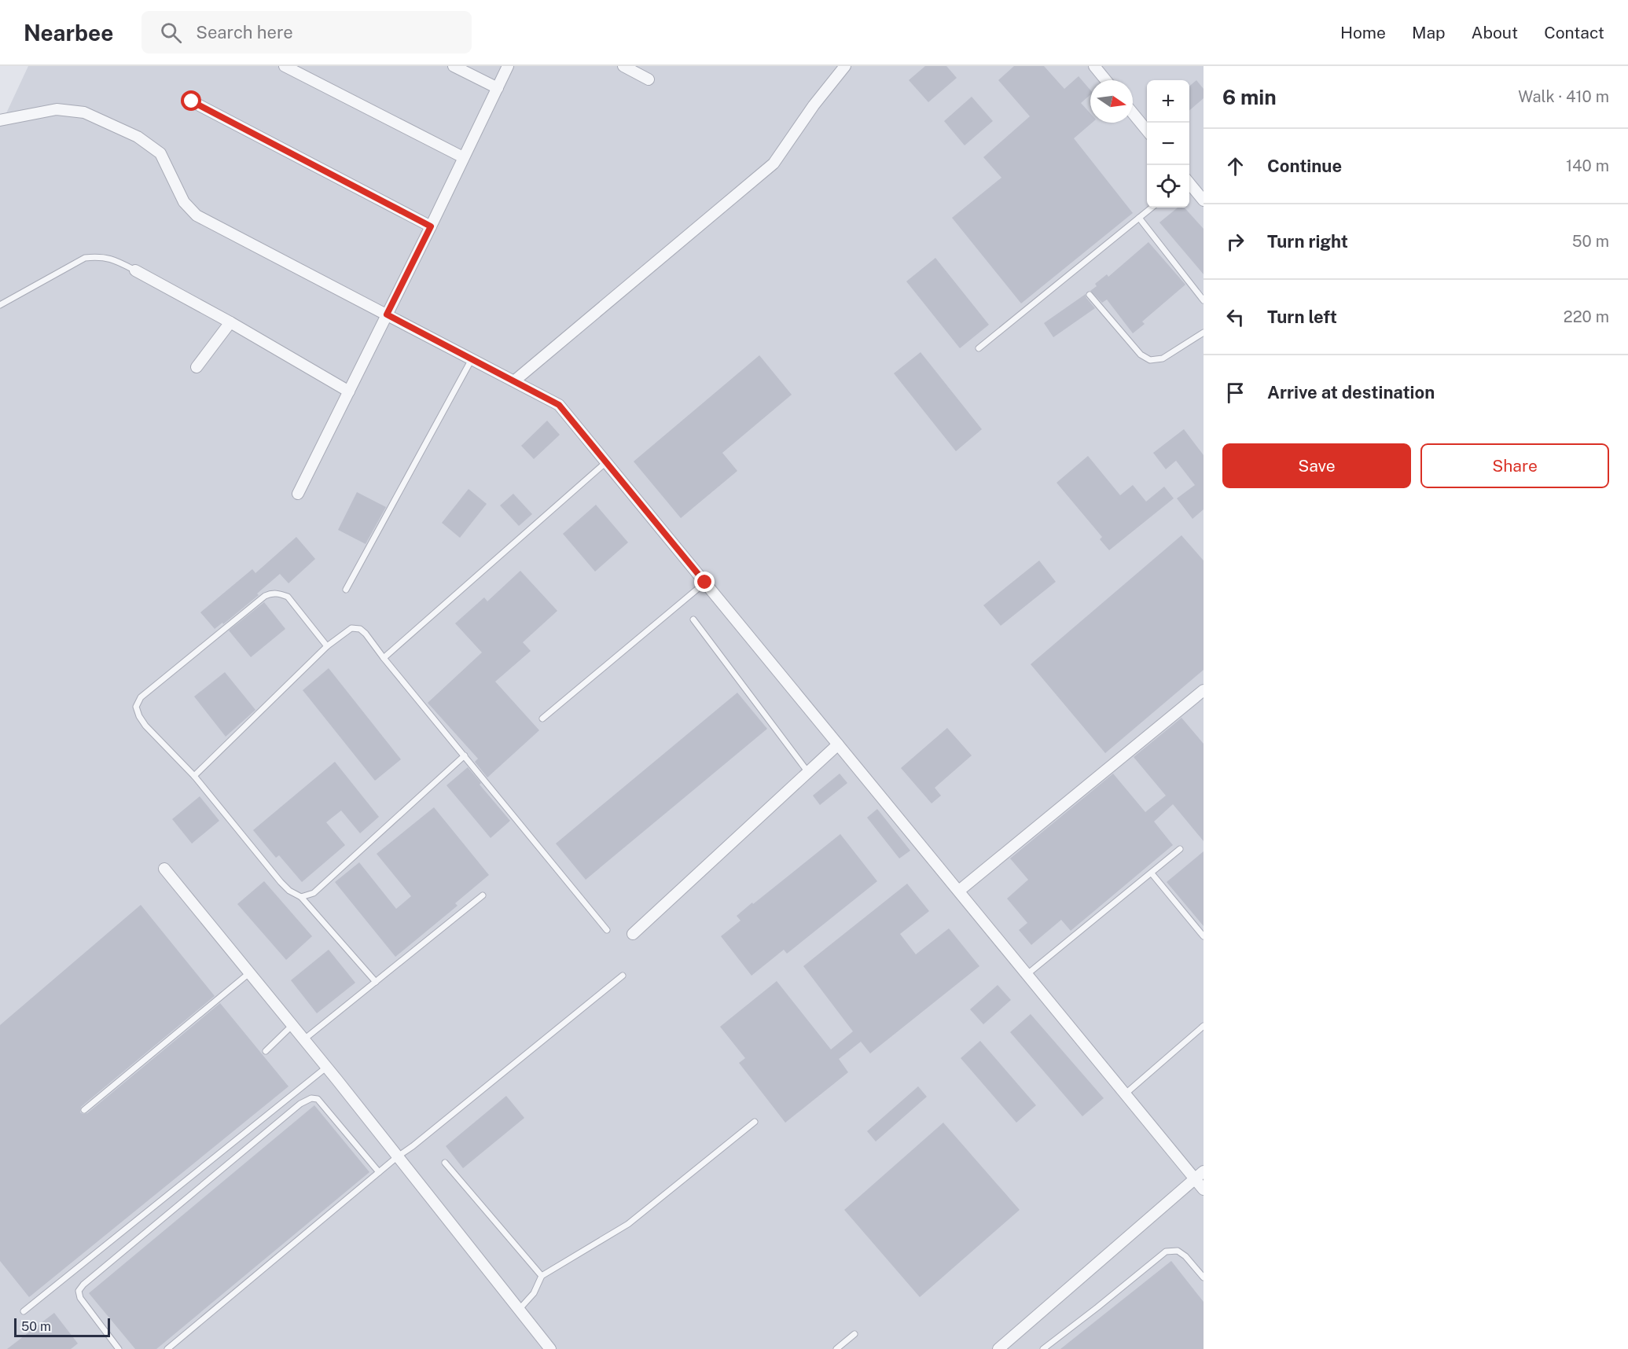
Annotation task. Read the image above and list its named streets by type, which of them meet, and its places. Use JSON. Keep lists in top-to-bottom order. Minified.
{"scale_bar":"50 m","north":"right","page":{"header":"Nearbee","search":"Search here","nav":["Home","Map","About","Contact"],"heading":["6 min","Walk · 410 m"],"map_buttons":["+","−"],"list":[["Continue","140 m"],["Turn right","50 m"],["Turn left","220 m"],"Arrive at destination"],"buttons":["Save","Share"],"scale":"50 m"}}
